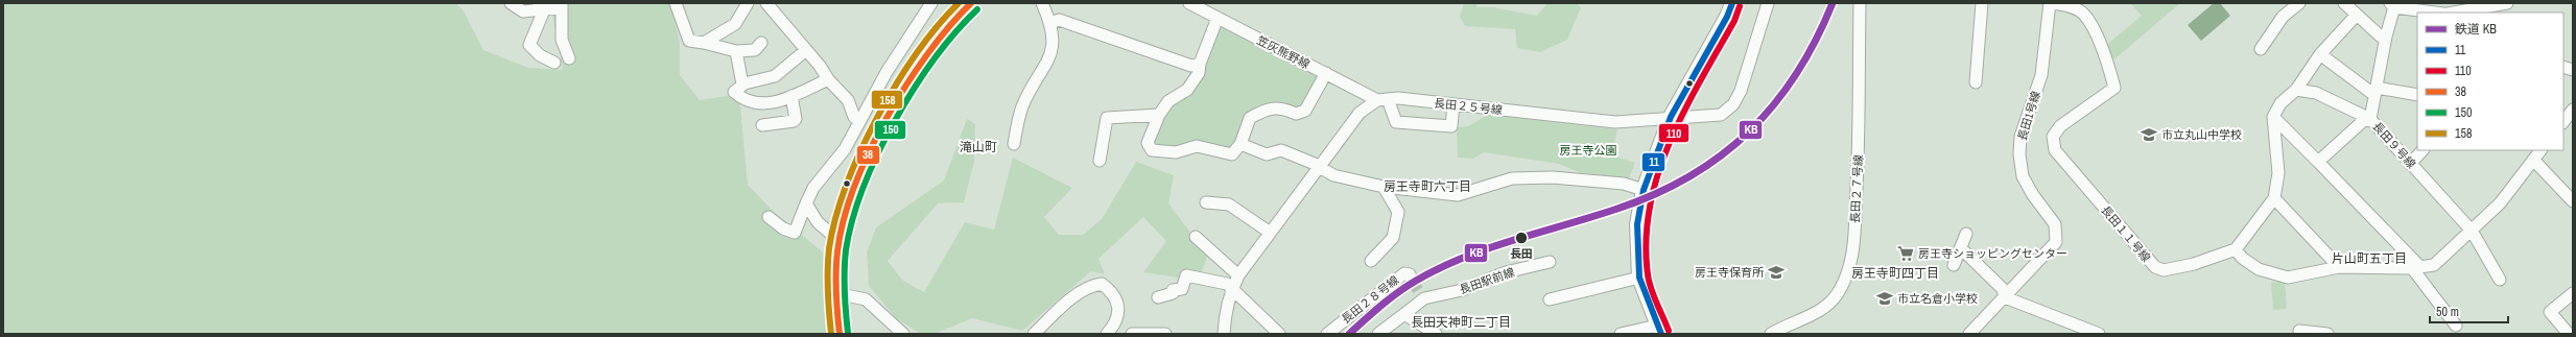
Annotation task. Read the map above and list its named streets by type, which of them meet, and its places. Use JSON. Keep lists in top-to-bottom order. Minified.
{"streets":{"street":["笠灰熊野線","長田２５号線","長田1号線","長田９号線","長田２７号線","長田１１号線","長田駅前線","長田２８号線"]},"crossings":[["笠灰熊野線","長田２５号線"],["長田駅前線","長田２８号線"]],"districts":["滝山町","房王寺町六丁目","片山町五丁目","房王寺町四丁目","長田天神町二丁目"],"parks":["房王寺公園"],"places":{"school or university":["市立丸山中学校","房王寺保育所","市立名倉小学校"],"other":["長田"],"supermarket":["房王寺ショッピングセンター"]},"lines":["rail line KB","transit line 11","transit line 38","transit line 158","transit line 110","transit line 150"],"legend":["鉄道 KB","11","110","38","150","158"],"scale_bar":"50 m"}
